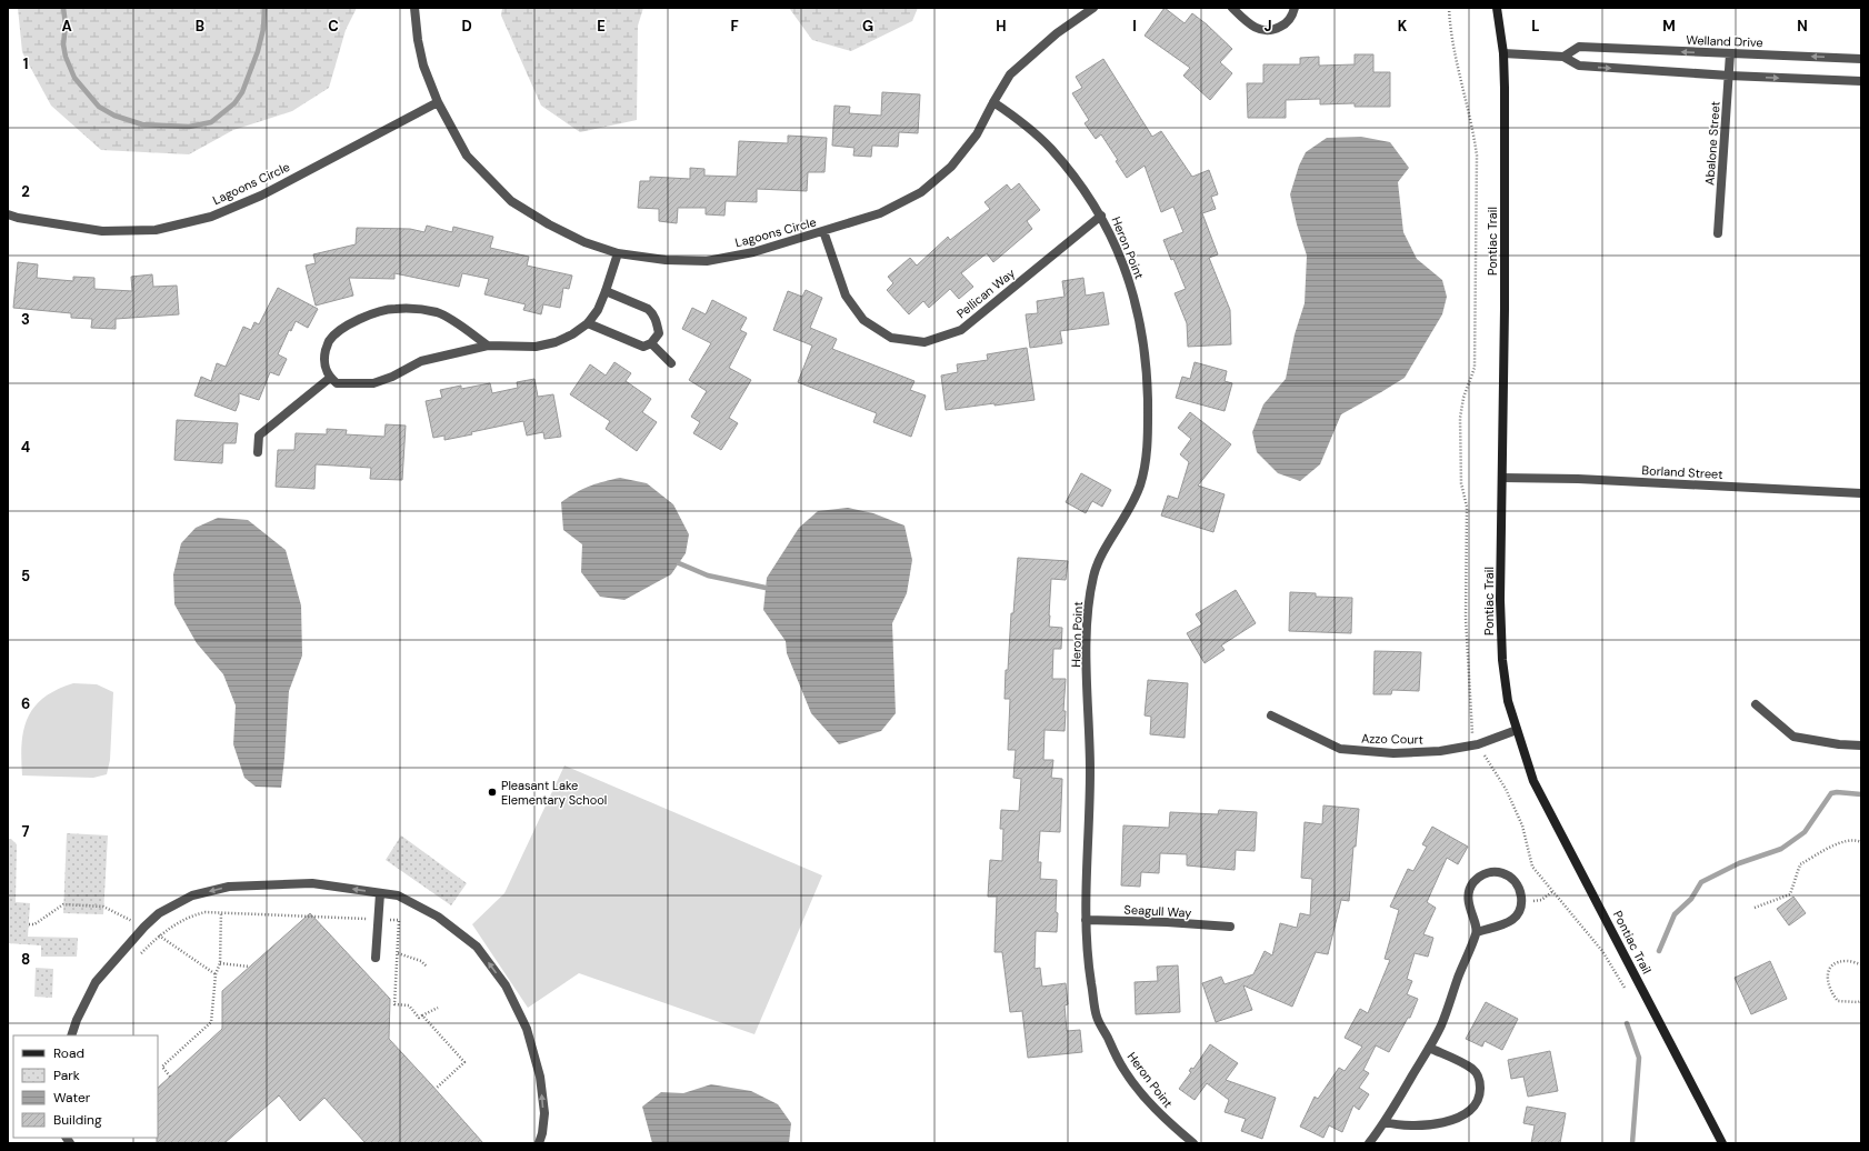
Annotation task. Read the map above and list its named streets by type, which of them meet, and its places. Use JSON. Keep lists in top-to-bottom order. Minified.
{"streets":{"main road":["Pontiac Trail"],"street":["Welland Drive","Abalone Street","Lagoons Circle","Heron Point","Pellican Way","Borland Street","Azzo Court","Seagull Way"]},"crossings":[["Welland Drive","Abalone Street"],["Lagoons Circle","Heron Point"],["Lagoons Circle","Pellican Way"],["Pontiac Trail","Borland Street"],["Pontiac Trail","Azzo Court"],["Heron Point","Pellican Way"],["Heron Point","Seagull Way"]],"places":["Pleasant Lake Elementary School"],"legend":["Road","Park","Water","Building"],"grid":{"columns":["A","B","C","D","E","F","G","H","I","J","K","L","M","N"],"rows":["1","2","3","4","5","6","7","8"]}}
